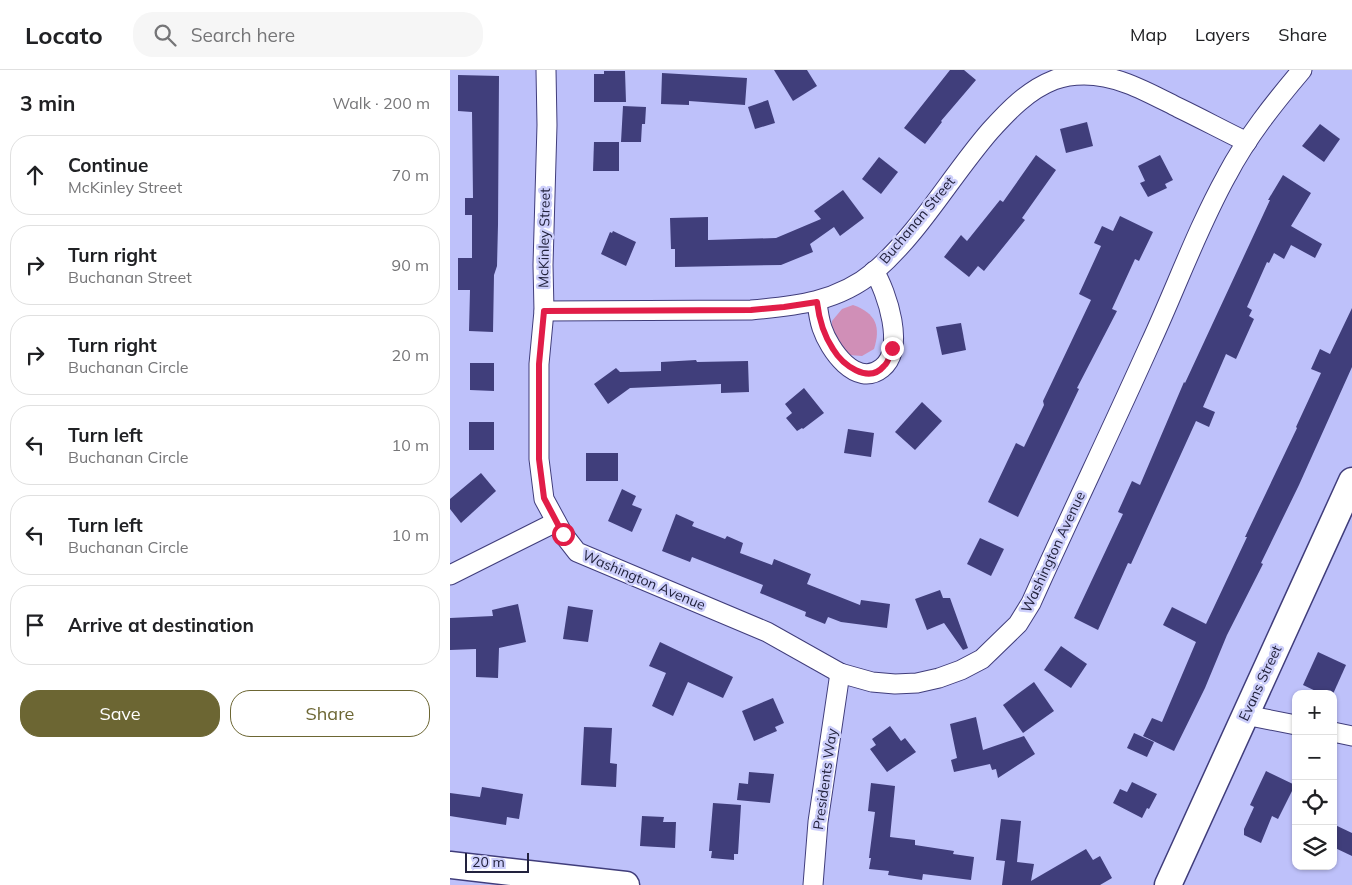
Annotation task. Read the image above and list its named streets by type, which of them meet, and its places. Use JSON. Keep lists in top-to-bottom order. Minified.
{"streets":{"street":["Buchanan Street","McKinley Street","Washington Avenue","Evans Street","Presidents Way"]},"crossings":[["Buchanan Street","McKinley Street"],["Buchanan Street","Washington Avenue"],["McKinley Street","Washington Avenue"],["Washington Avenue","Presidents Way"]],"scale_bar":"20 m","page":{"header":"Locato","search":"Search here","nav":["Map","Layers","Share"],"heading":["3 min","Walk · 200 m"],"list":[["Continue","McKinley Street","70 m"],["Turn right","Buchanan Street","90 m"],["Turn right","Buchanan Circle","20 m"],["Turn left","Buchanan Circle","10 m"],["Turn left","Buchanan Circle","10 m"],"Arrive at destination"],"buttons":["Save","Share"],"map_buttons":["+","−"],"scale":"20 m"}}
